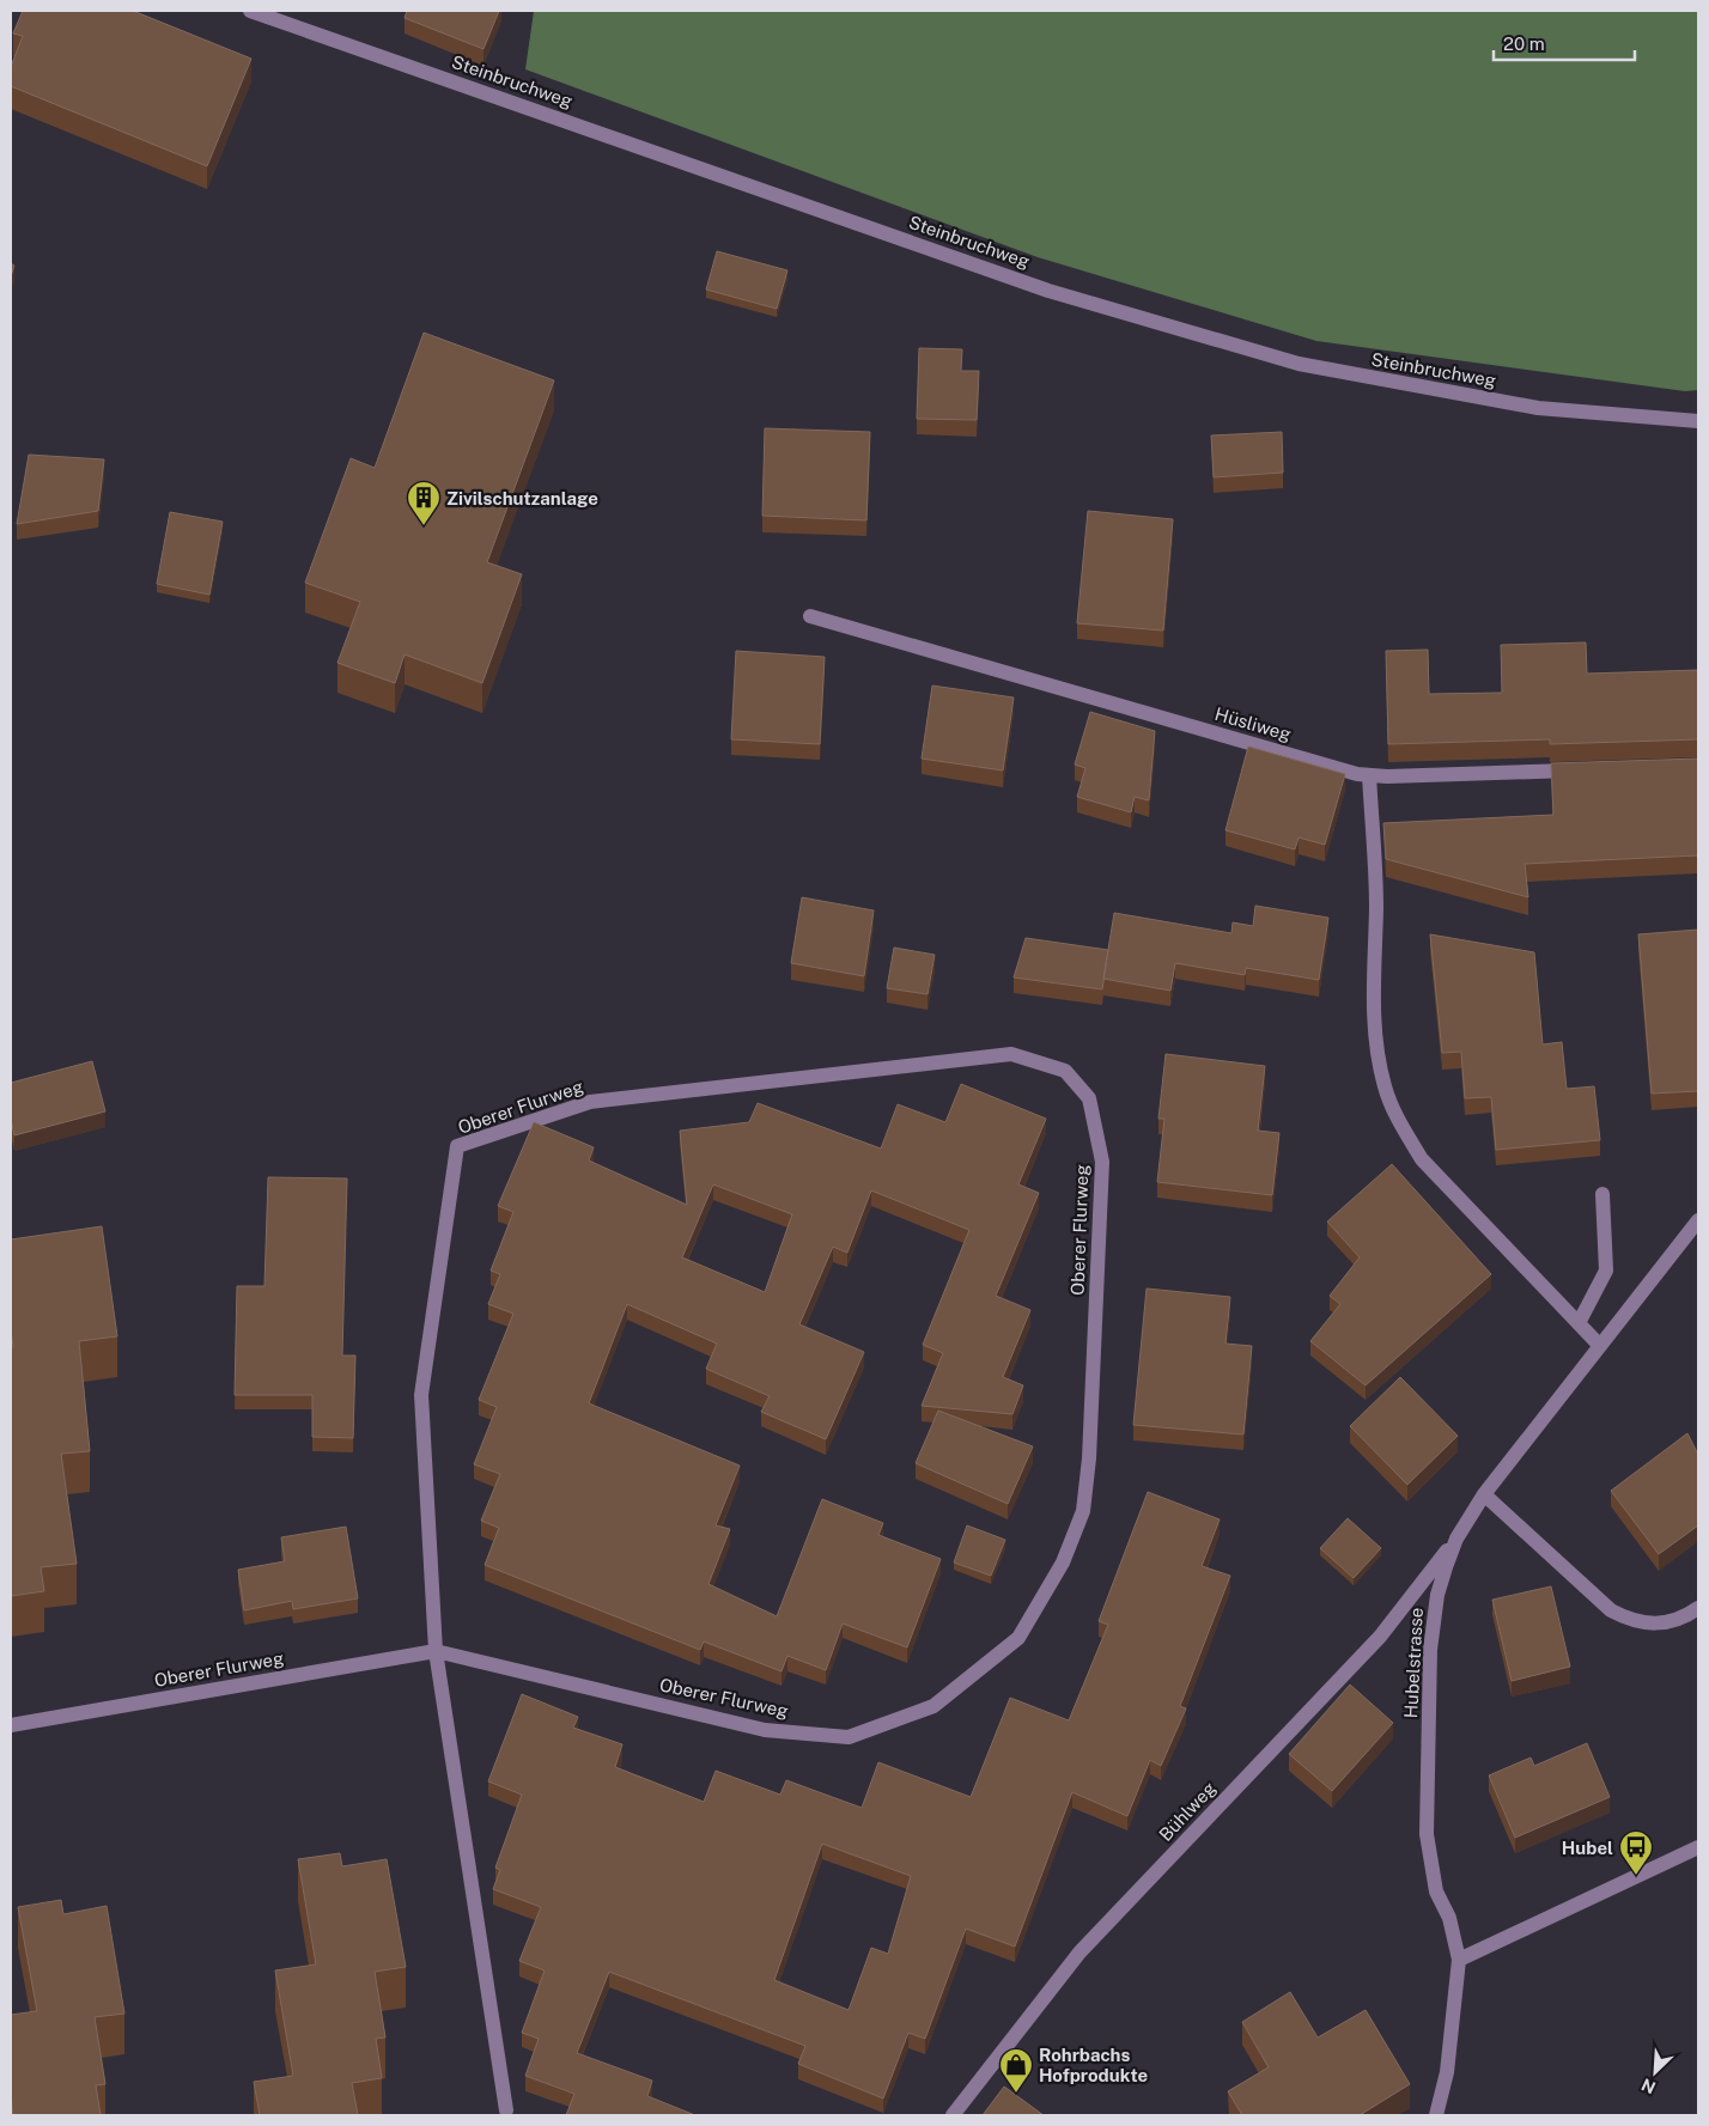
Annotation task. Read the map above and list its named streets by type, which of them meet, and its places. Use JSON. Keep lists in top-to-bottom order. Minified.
{"streets":{"street":["Steinbruchweg","Hüsliweg","Oberer Flurweg","Hubelstrasse","Bühlweg"]},"crossings":[["Hubelstrasse","Bühlweg"]],"places":{"building":["Zivilschutzanlage"],"bus stop":["Hubel"],"shop":["Rohrbachs Hofprodukte"]},"scale_bar":"20 m","north":"bottom left"}
